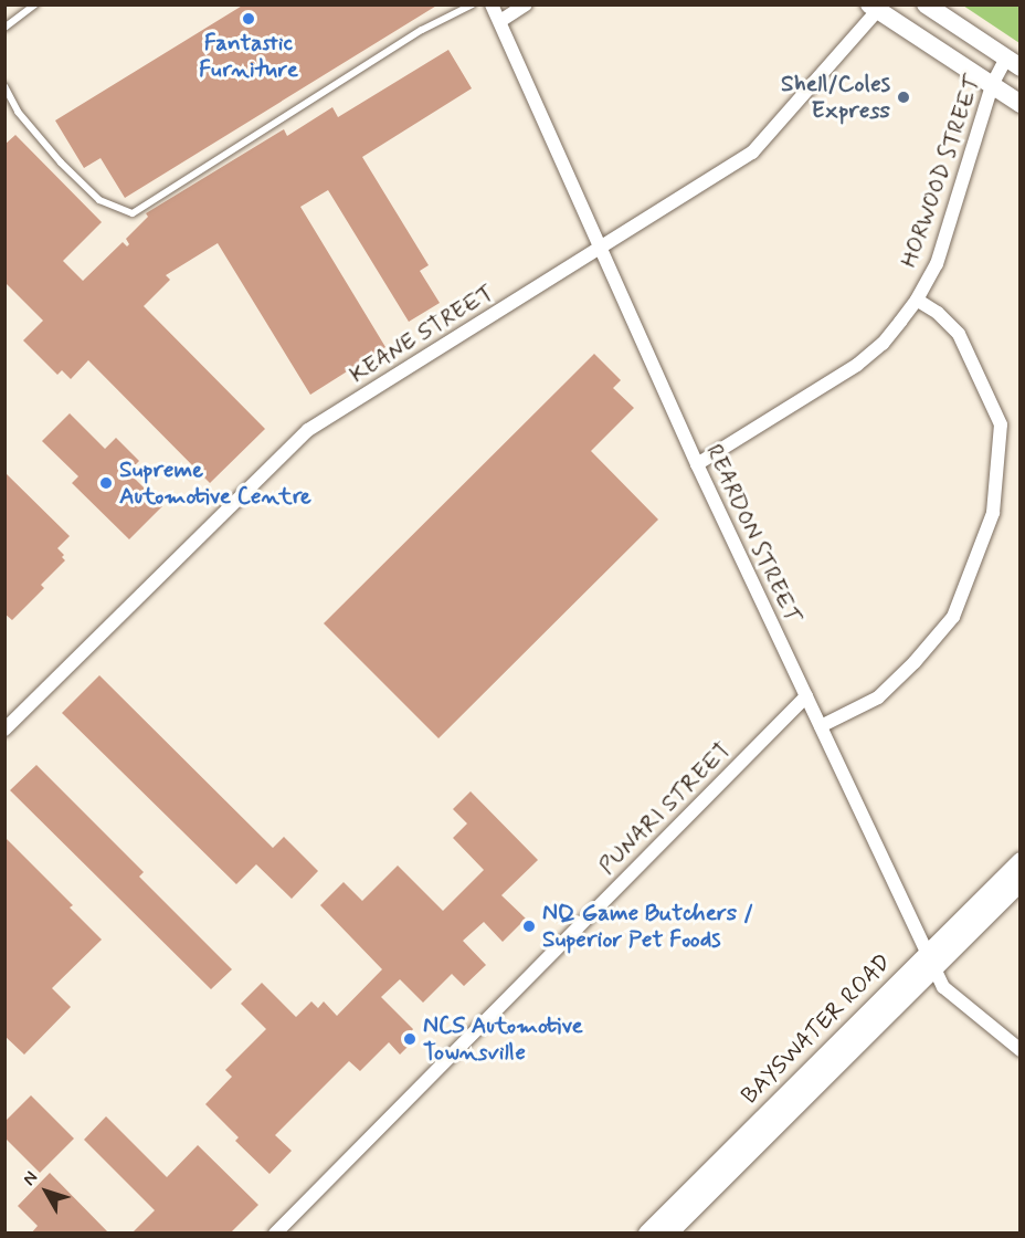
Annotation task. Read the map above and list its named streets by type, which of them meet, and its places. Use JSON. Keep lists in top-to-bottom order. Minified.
{"streets":{"main road":["BAYSWATER ROAD"],"street":["HORWOOD STREET","KEANE STREET","REARDON STREET","PUNARI STREET"]},"crossings":[["HORWOOD STREET","REARDON STREET"],["KEANE STREET","REARDON STREET"],["REARDON STREET","PUNARI STREET"],["REARDON STREET","BAYSWATER ROAD"]],"places":["Fantastic Furniture","Shell/Coles Express","Supreme Automotive Centre","NQ Game Butchers / Superior Pet Foods","NCS Automotive Townsville"],"north":"top left"}
